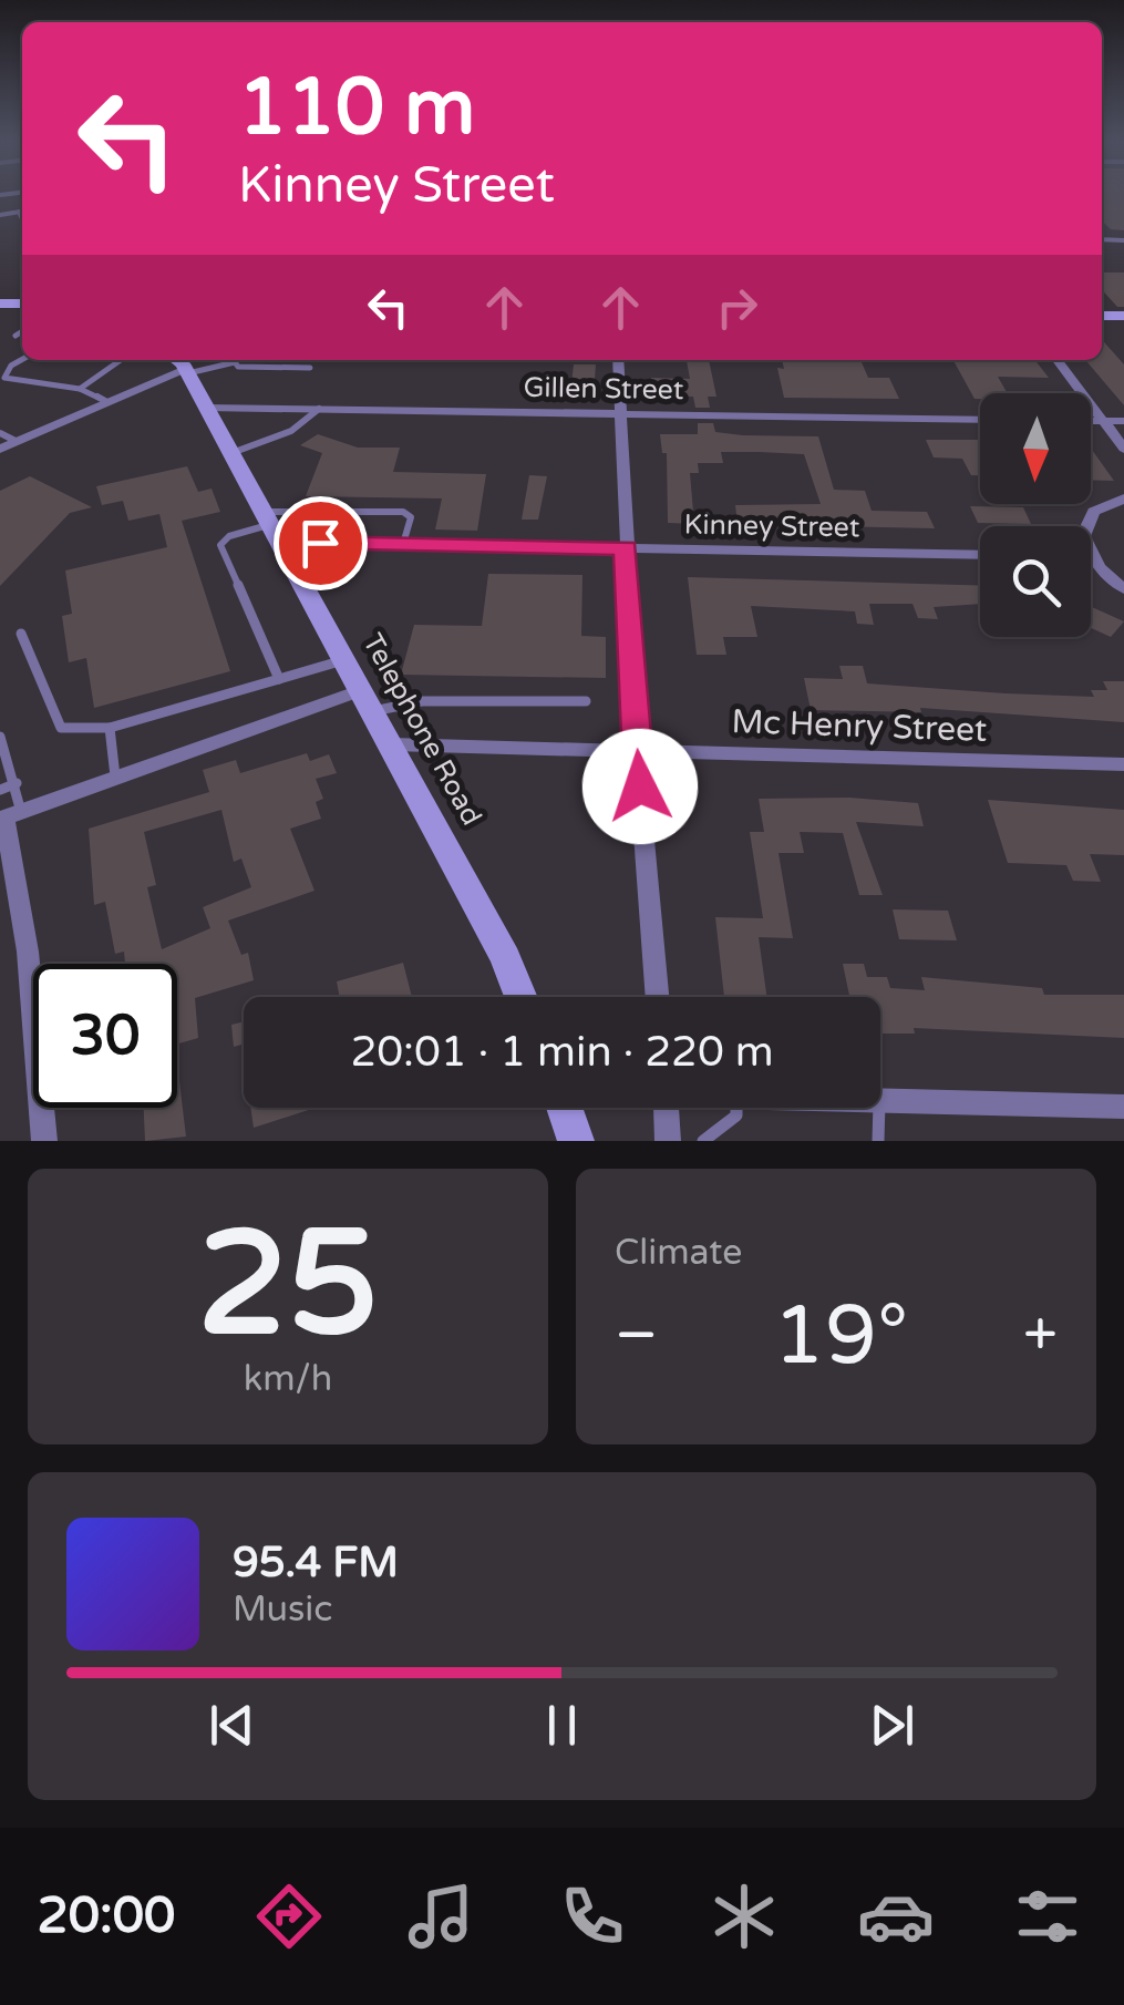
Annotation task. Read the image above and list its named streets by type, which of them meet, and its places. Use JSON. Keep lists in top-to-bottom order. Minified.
{"streets":{"main road":["Telephone Road"],"street":["Gillen Street","Kinney Street","Mc Henry Street"]},"crossings":[["Gillen Street","Telephone Road"],["Kinney Street","Telephone Road"],["Mc Henry Street","Telephone Road"]],"north":"bottom","page":{"turn":["110 m","Kinney Street"],"limit":"30","trip":"20:01 · 1 min · 220 m","tile":[["25","km/h"],"Climate"],"heat":["−","19°","+"],"song":["95.4 FM","Music"],"tabs":"20:00"}}
